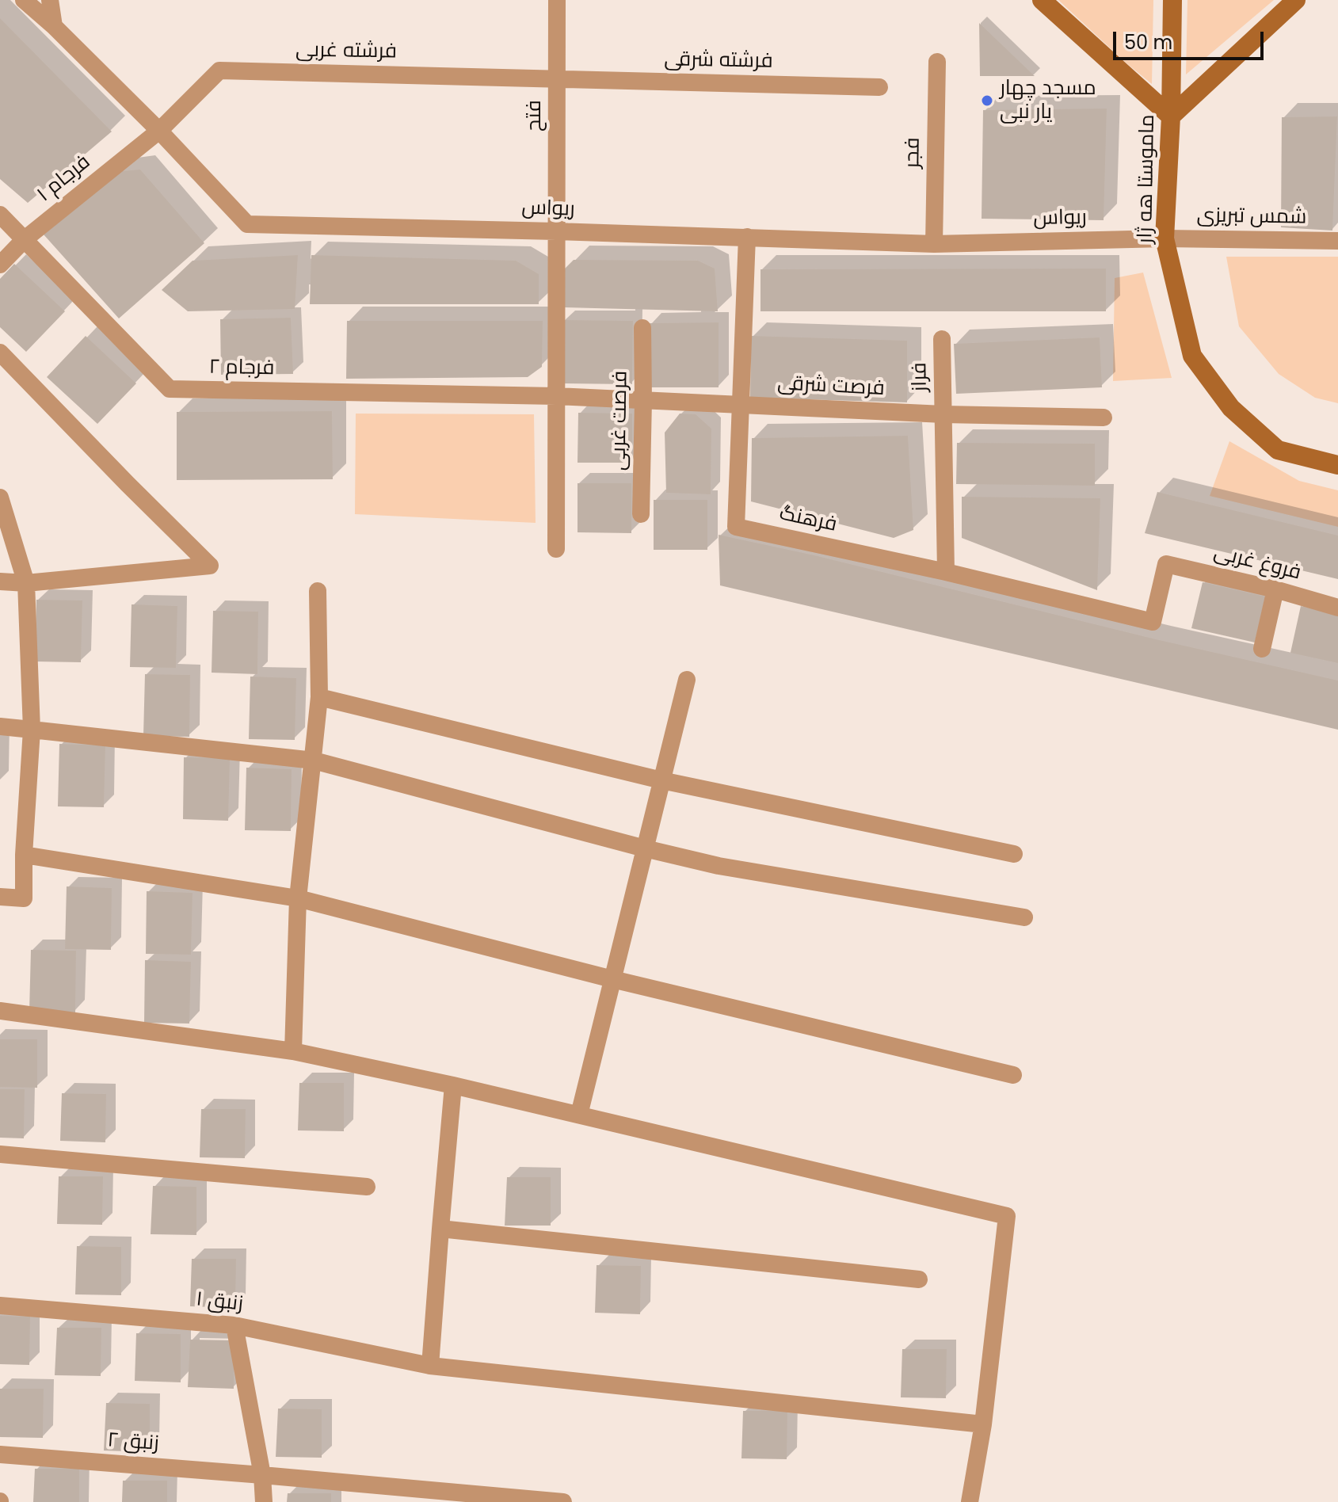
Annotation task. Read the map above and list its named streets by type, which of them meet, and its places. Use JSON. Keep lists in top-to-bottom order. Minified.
{"streets":{"main road":["ماموستا هه ژار"],"street":["فرشته غربی","فرشته شرقی","فتح","فجر","فرجام ۱","ریواس","شمس تبریزی","فرجام ۲","فراز","فرصت شرقی","فرصت غربی","فرهنگ","فروغ غربی","زنبق ۱","زنبق ۲"]},"crossings":[["فرشته غربی","فرشته شرقی"],["فرشته غربی","فتح"],["فرشته غربی","فرجام ۱"],["فرشته غربی","ریواس"],["فرشته شرقی","فتح"],["فتح","ریواس"],["فتح","فرجام ۲"],["فتح","فرصت شرقی"],["فجر","ریواس"],["فرجام ۱","ریواس"],["فرجام ۱","فرجام ۲"],["ماموستا هه ژار","ریواس"],["ماموستا هه ژار","شمس تبریزی"],["ریواس","شمس تبریزی"],["ریواس","فرهنگ"],["فرجام ۲","فرصت شرقی"],["فراز","فرصت شرقی"],["فراز","فرهنگ"],["فرصت شرقی","فرصت غربی"],["فرصت شرقی","فرهنگ"],["فرهنگ","فروغ غربی"]],"places":["مسجد چهار یار نبی"],"scale_bar":"50 m"}
